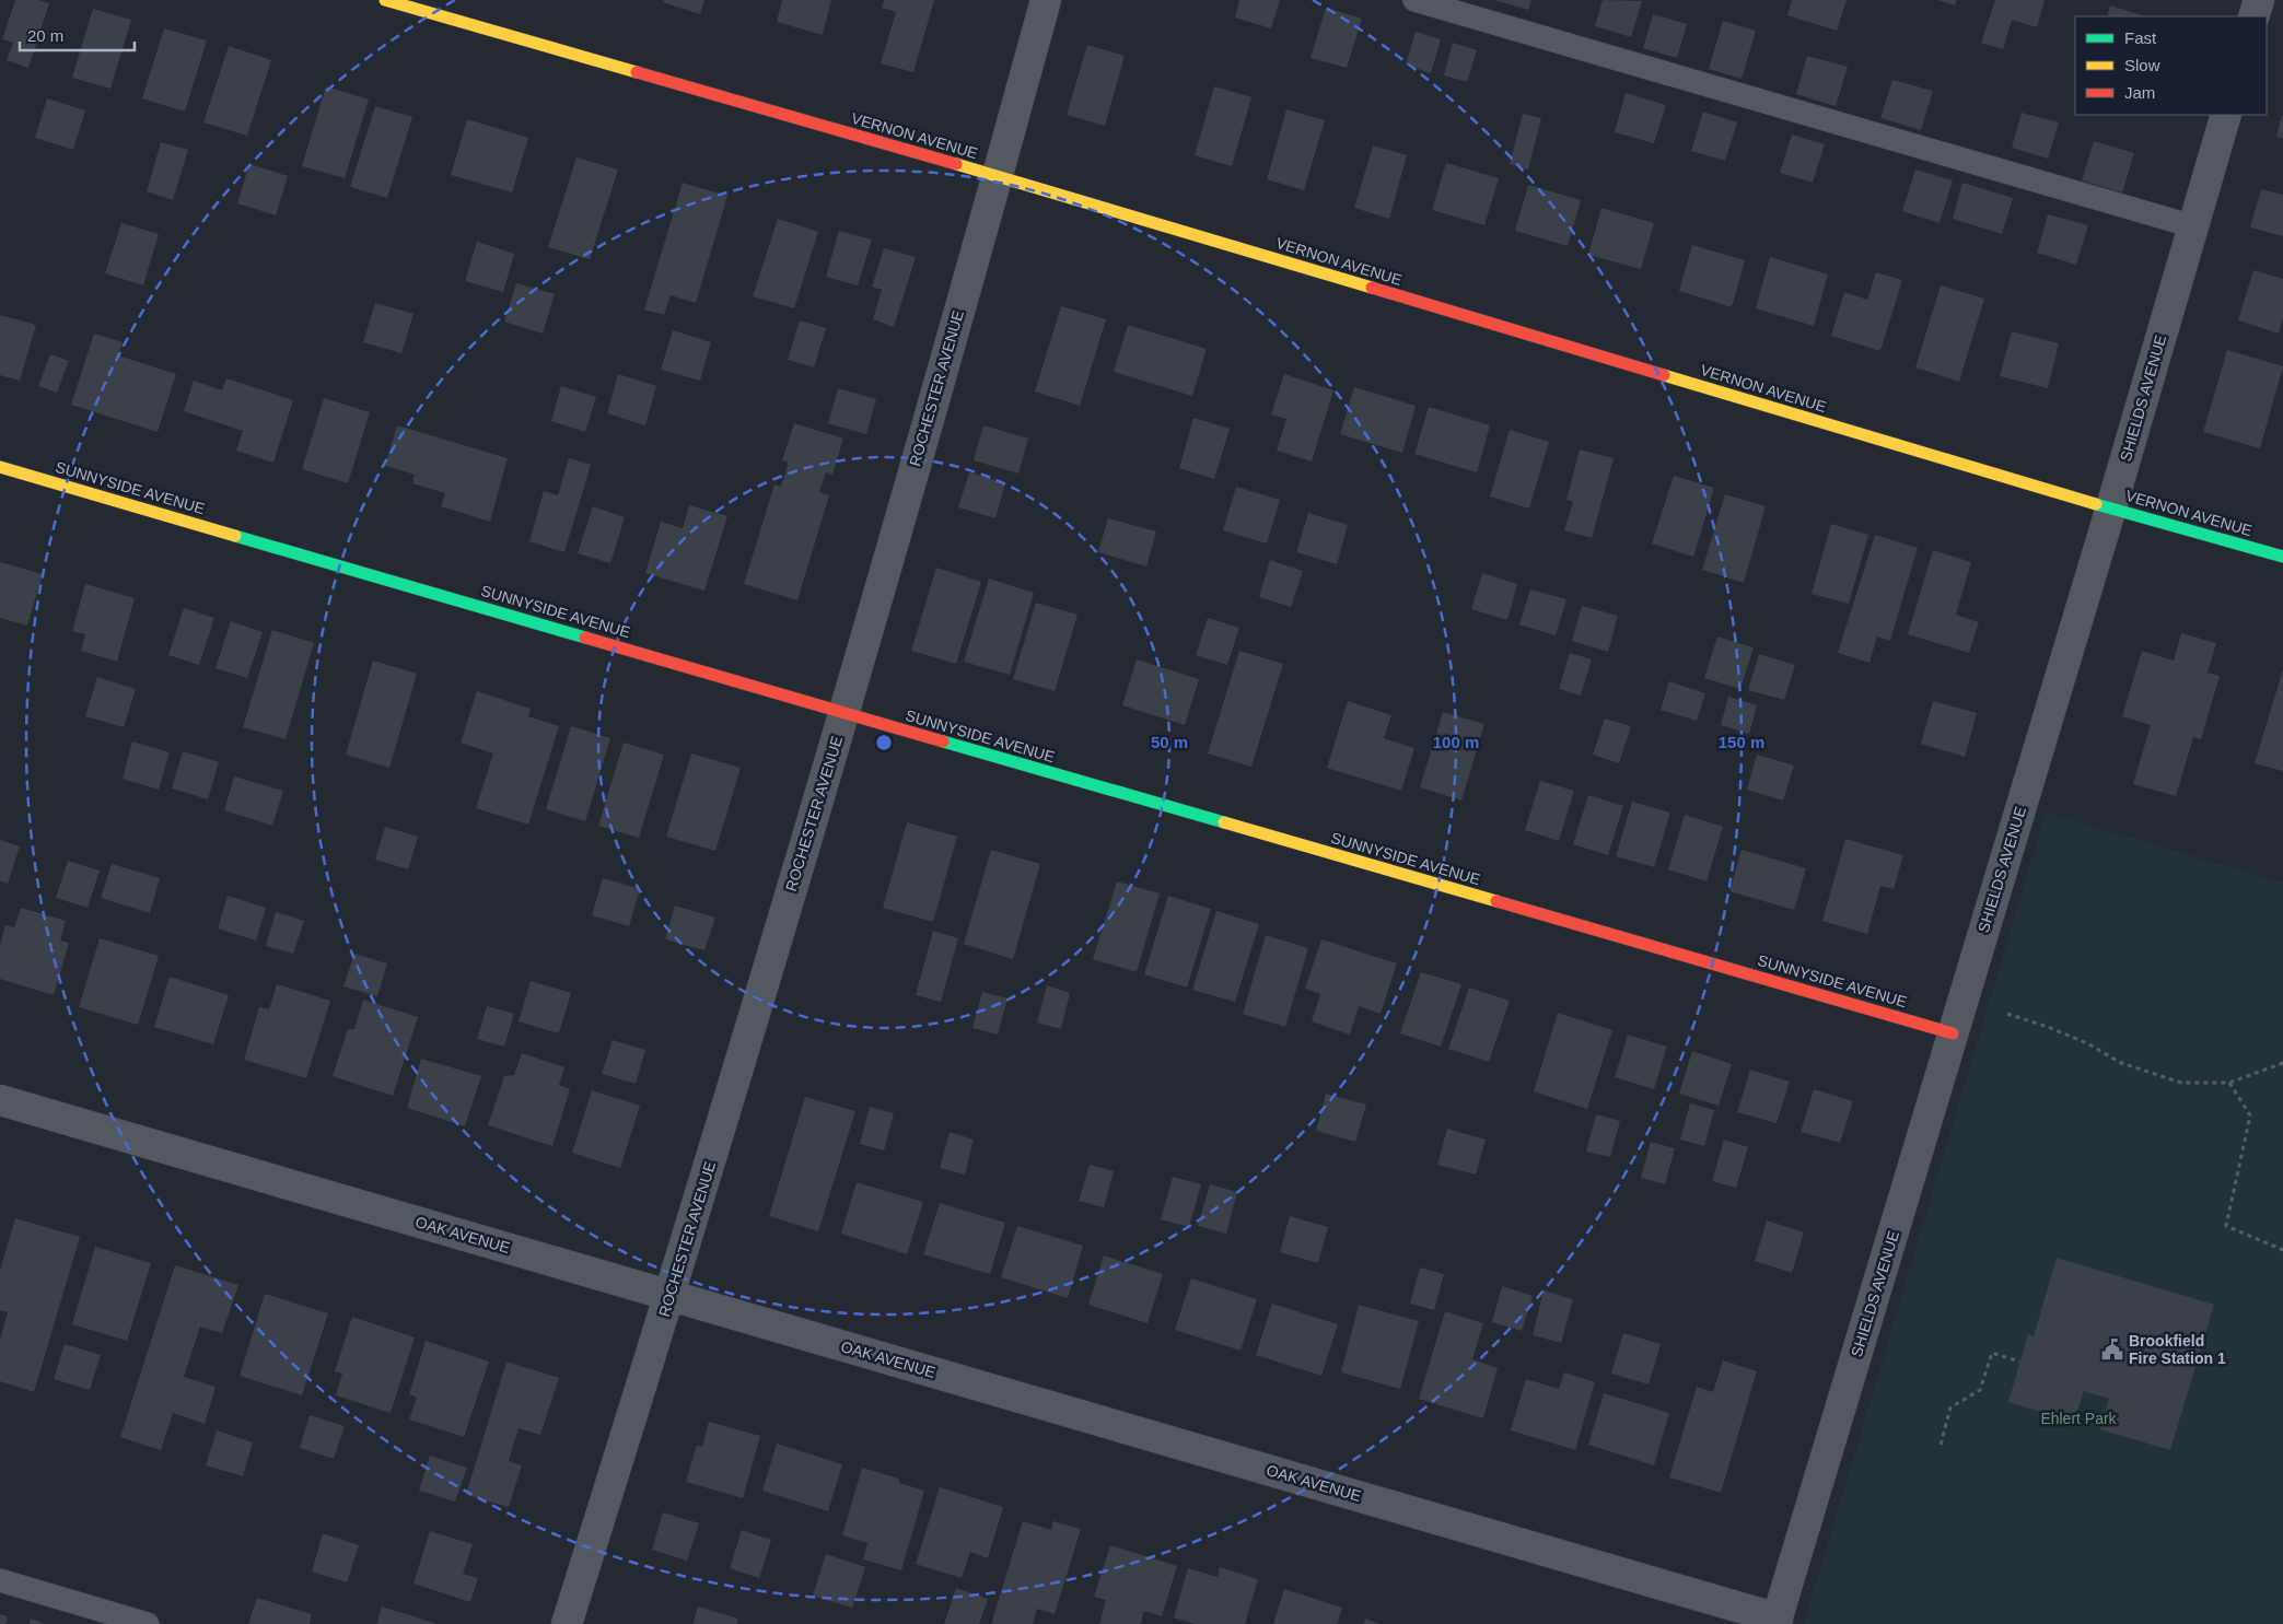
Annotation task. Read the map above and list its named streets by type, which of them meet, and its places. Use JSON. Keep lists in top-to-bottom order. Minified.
{"streets":{"street":["VERNON AVENUE","ROCHESTER AVENUE","SHIELDS AVENUE","SUNNYSIDE AVENUE","OAK AVENUE"]},"crossings":[["VERNON AVENUE","ROCHESTER AVENUE"],["VERNON AVENUE","SHIELDS AVENUE"],["ROCHESTER AVENUE","SUNNYSIDE AVENUE"],["ROCHESTER AVENUE","OAK AVENUE"],["SHIELDS AVENUE","SUNNYSIDE AVENUE"],["SHIELDS AVENUE","OAK AVENUE"]],"parks":["Ehlert Park"],"places":{"public building":["Brookfield Fire Station 1"]},"legend":["Fast","Slow","Jam"],"scale_bar":"20 m","rings":["50 m","100 m","150 m"]}
